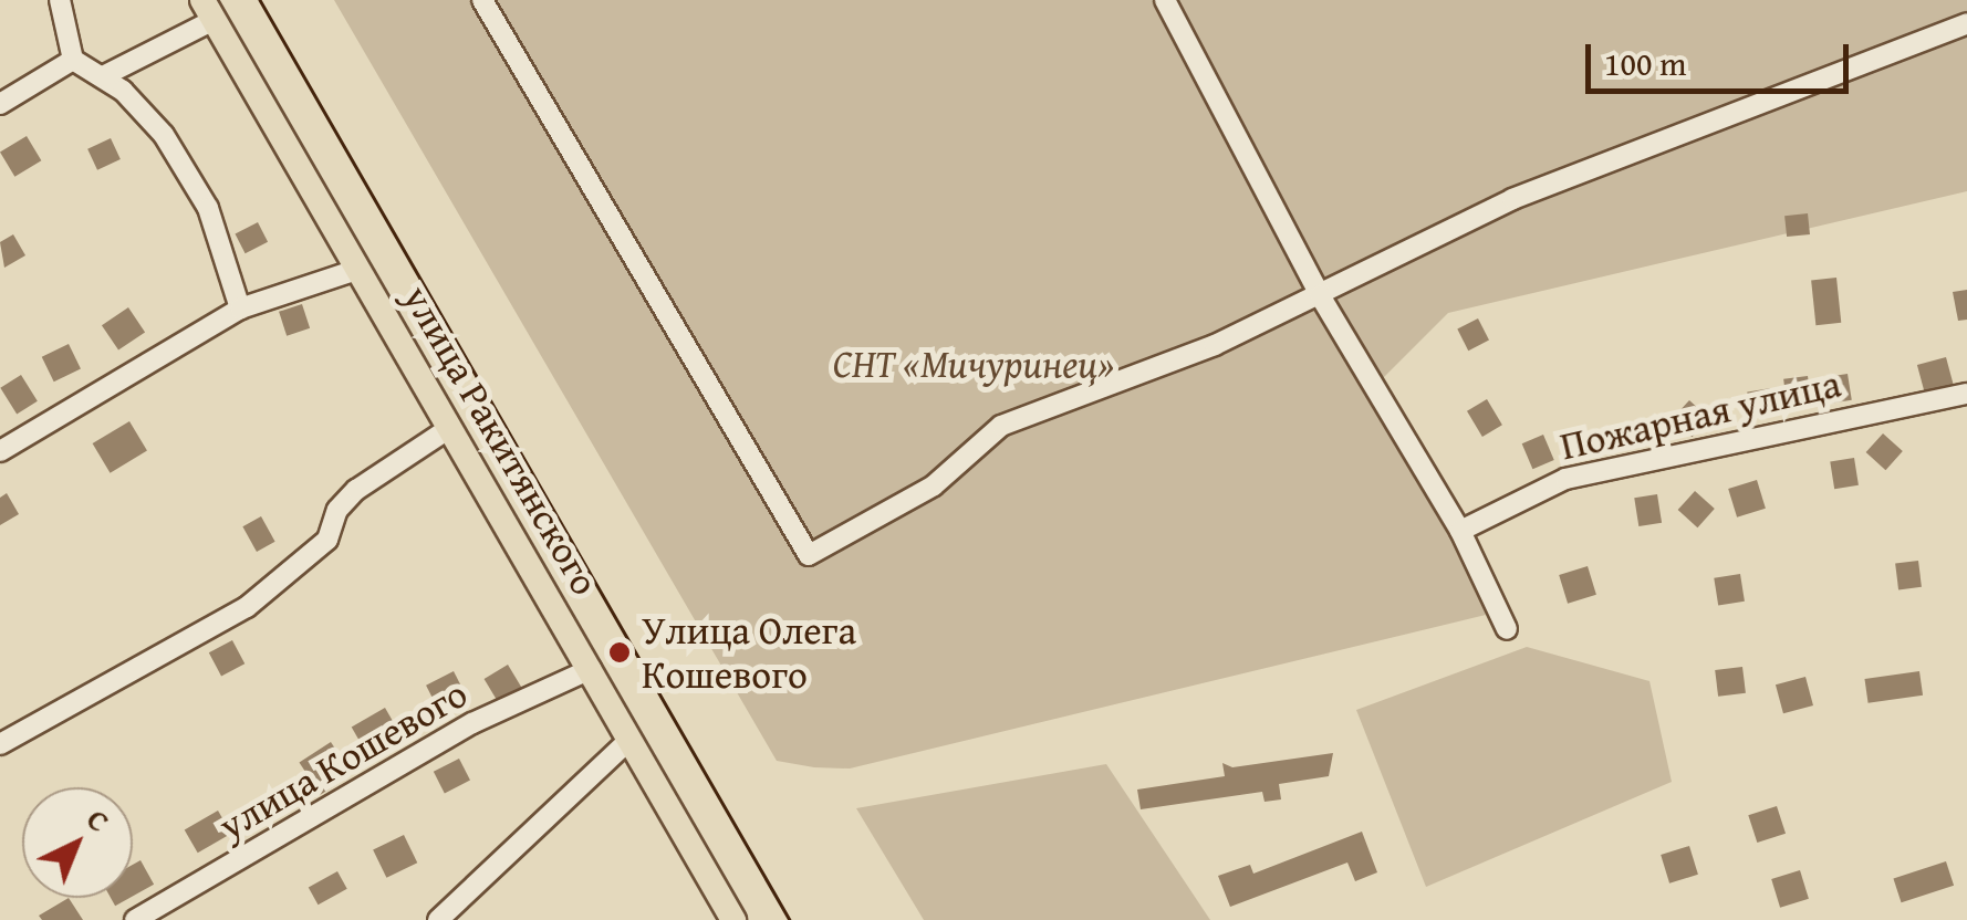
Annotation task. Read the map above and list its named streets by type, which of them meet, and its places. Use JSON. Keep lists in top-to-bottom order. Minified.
{"streets":{"main road":["улица Ракитянского"],"street":["Пожарная улица","улица Кошевого"]},"crossings":[["улица Ракитянского","улица Кошевого"]],"parks":["СНТ «Мичуринец»"],"places":["Улица Олега Кошевого"],"scale_bar":"100 m","north":"top right"}
